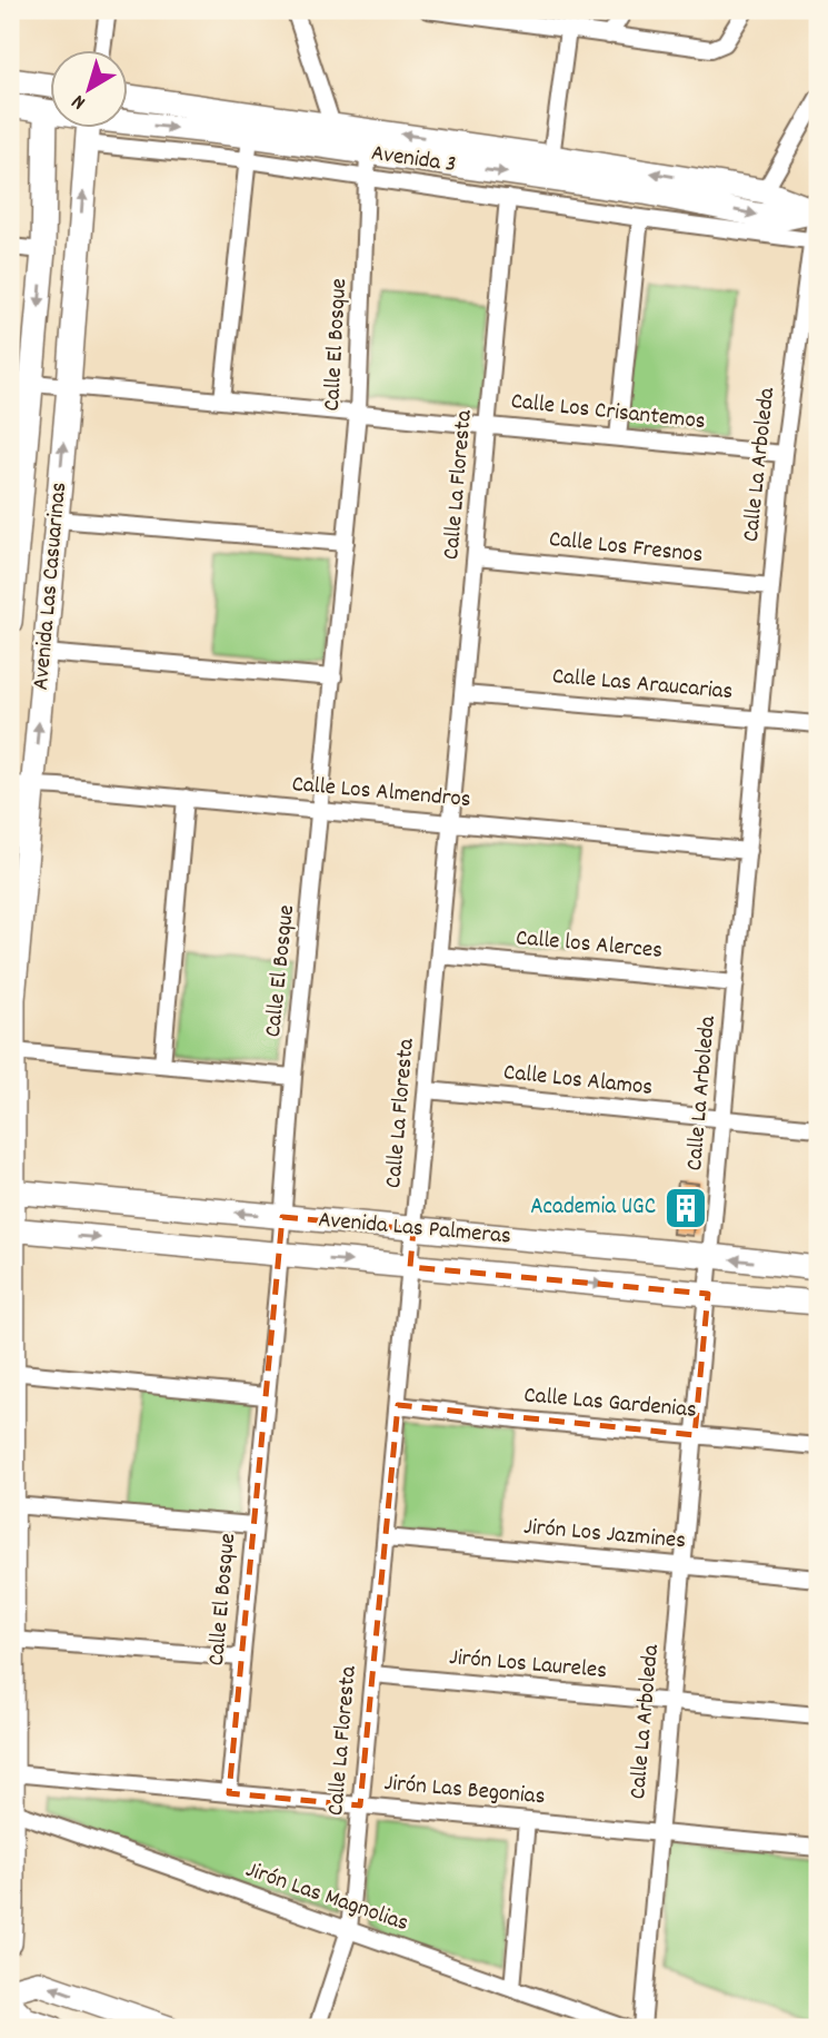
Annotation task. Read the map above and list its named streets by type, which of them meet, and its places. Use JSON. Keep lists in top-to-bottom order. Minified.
{"streets":{"street":["Avenida 3","Calle El Bosque","Calle Los Crisantemos","Calle La Arboleda","Calle La Floresta","Calle Los Fresnos","Avenida Las Casuarinas","Calle Las Araucarias","Calle Los Almendros","Calle los Alerces","Calle Los Alamos","Avenida Las Palmeras","Calle Las Gardenias","Jirón Los Jazmines","Jirón Los Laureles","Jirón Las Begonias","Jirón Las Magnolias"]},"crossings":[["Avenida 3","Calle El Bosque"],["Avenida 3","Calle La Arboleda"],["Avenida 3","Avenida Las Casuarinas"],["Calle El Bosque","Calle Los Crisantemos"],["Calle El Bosque","Calle Los Almendros"],["Calle El Bosque","Avenida Las Palmeras"],["Calle El Bosque","Jirón Las Begonias"],["Calle Los Crisantemos","Calle La Arboleda"],["Calle Los Crisantemos","Calle La Floresta"],["Calle Los Crisantemos","Avenida Las Casuarinas"],["Calle La Arboleda","Calle Los Fresnos"],["Calle La Arboleda","Calle Las Araucarias"],["Calle La Arboleda","Calle Los Almendros"],["Calle La Arboleda","Calle los Alerces"],["Calle La Arboleda","Calle Los Alamos"],["Calle La Arboleda","Avenida Las Palmeras"],["Calle La Arboleda","Calle Las Gardenias"],["Calle La Arboleda","Jirón Los Jazmines"],["Calle La Arboleda","Jirón Los Laureles"],["Calle La Arboleda","Jirón Las Begonias"],["Calle La Floresta","Calle Los Fresnos"],["Calle La Floresta","Calle Las Araucarias"],["Calle La Floresta","Calle Los Almendros"],["Calle La Floresta","Calle los Alerces"],["Calle La Floresta","Calle Los Alamos"],["Calle La Floresta","Avenida Las Palmeras"],["Calle La Floresta","Calle Las Gardenias"],["Calle La Floresta","Jirón Los Jazmines"],["Calle La Floresta","Jirón Los Laureles"],["Calle La Floresta","Jirón Las Begonias"],["Calle La Floresta","Jirón Las Magnolias"],["Avenida Las Casuarinas","Calle Los Almendros"],["Avenida Las Casuarinas","Avenida Las Palmeras"],["Avenida Las Casuarinas","Jirón Las Begonias"],["Avenida Las Casuarinas","Jirón Las Magnolias"]],"places":{"building":["Academia UGC"]},"north":"bottom left"}
